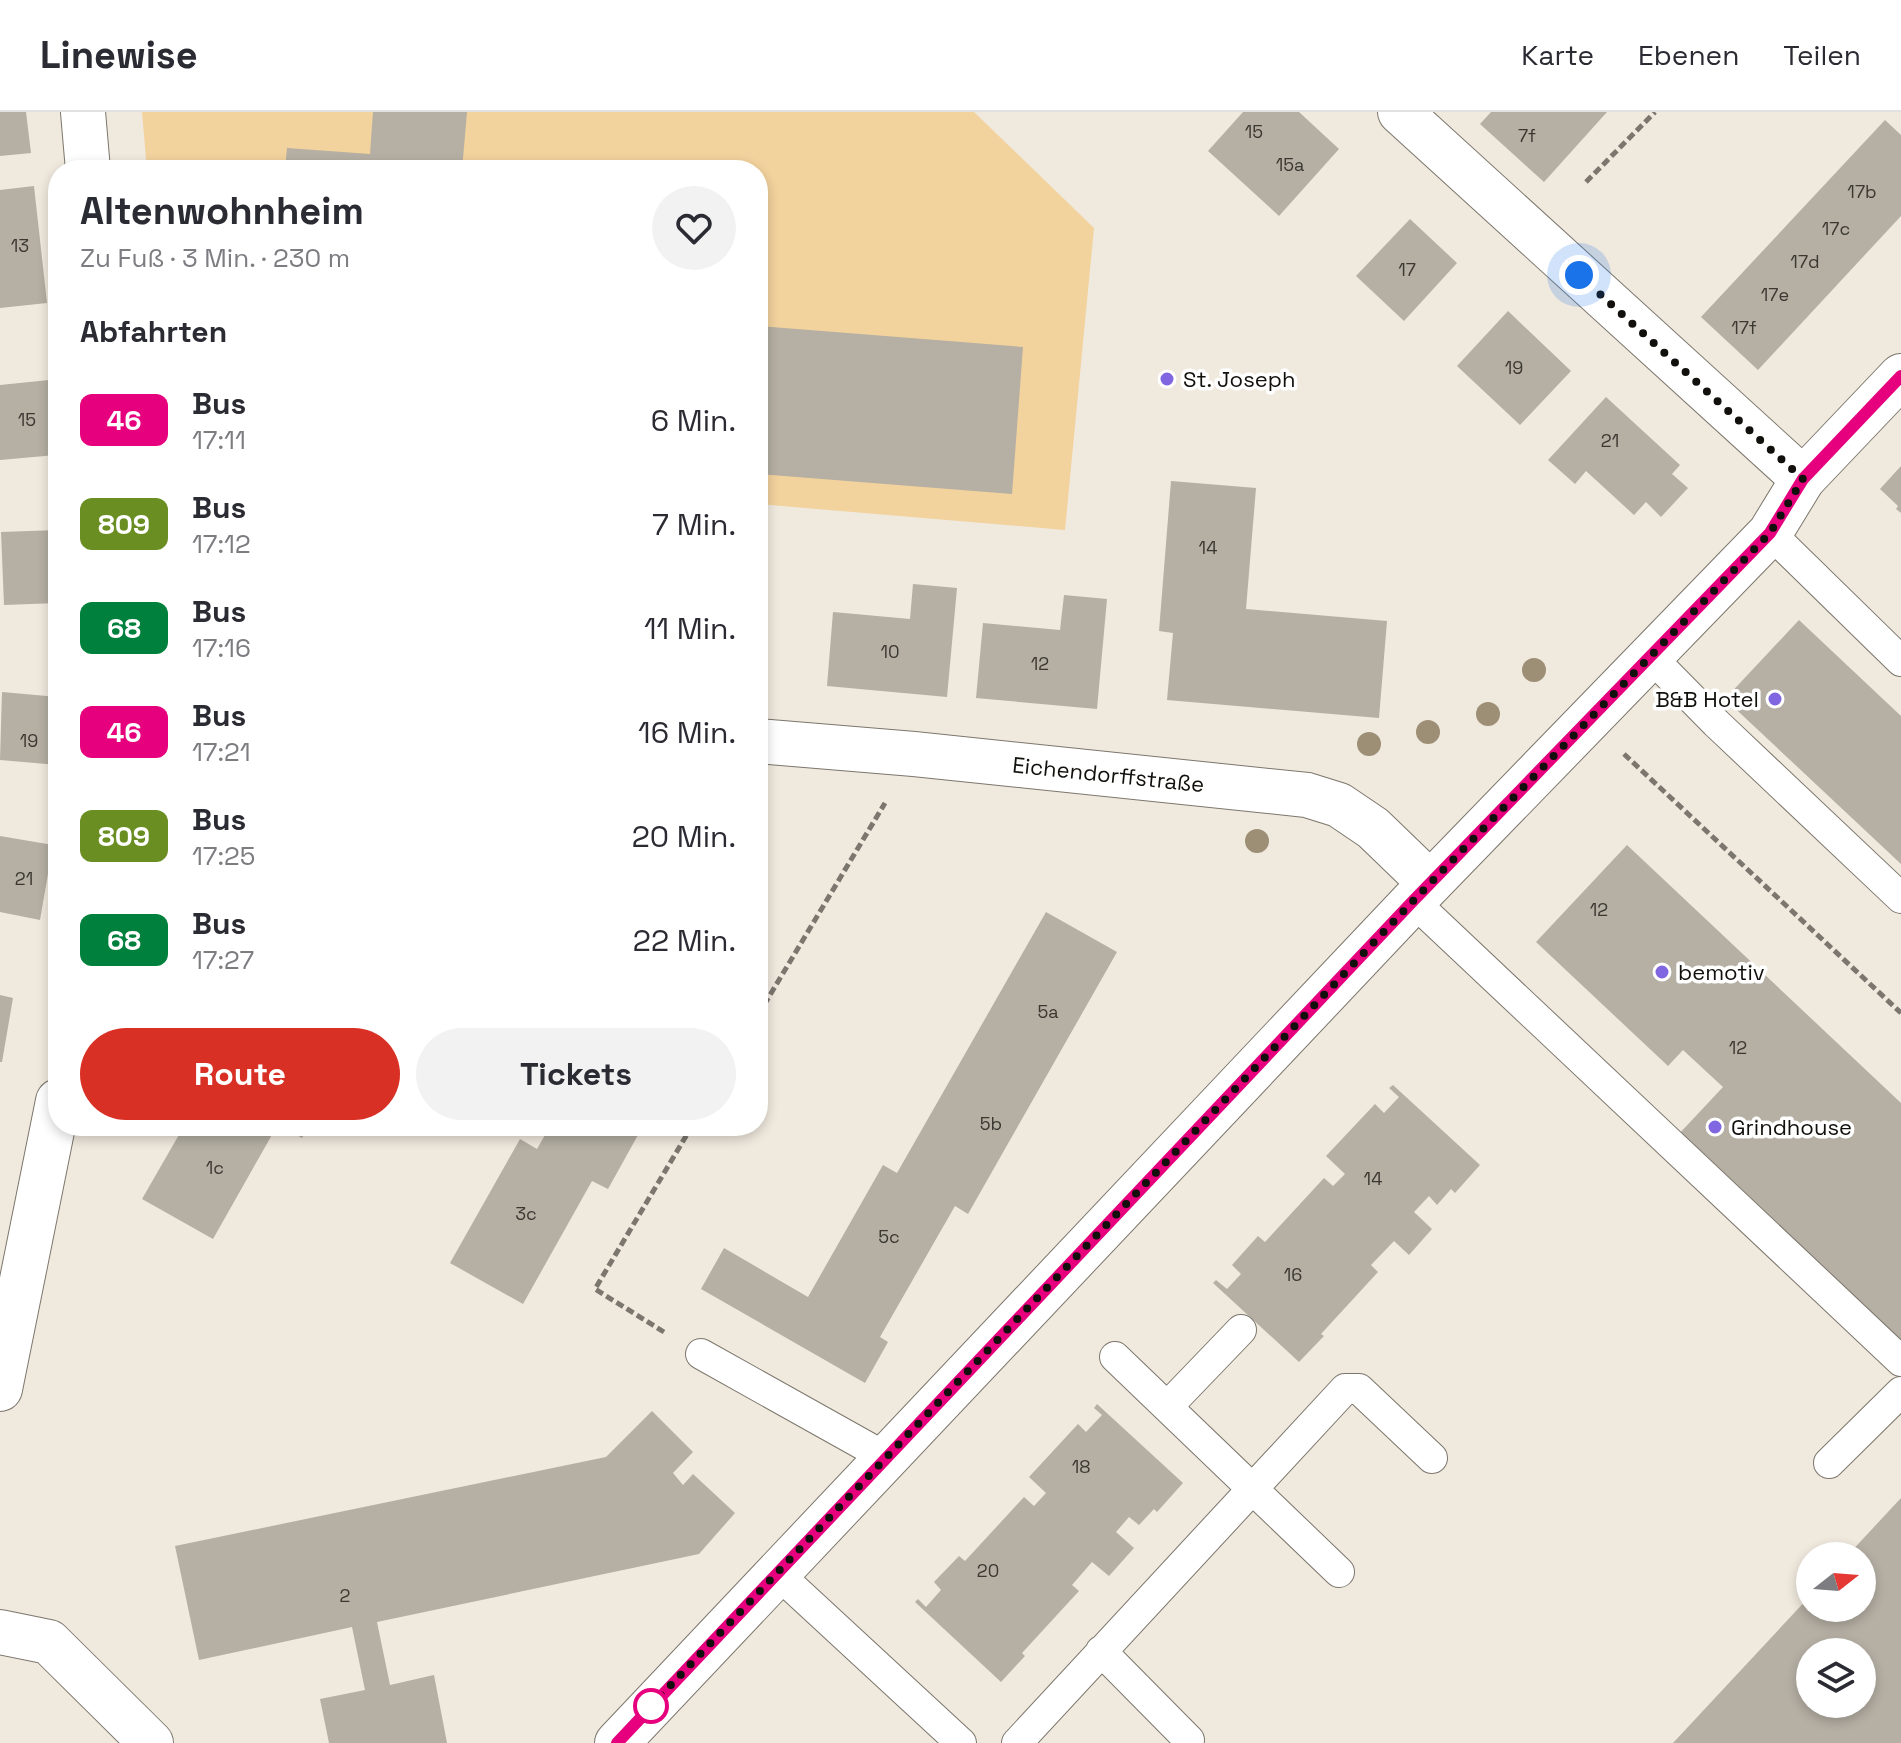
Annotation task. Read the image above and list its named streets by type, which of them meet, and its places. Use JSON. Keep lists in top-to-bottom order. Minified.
{"streets":{"street":["Eichendorffstraße"]},"places":["St. Joseph","B&B Hotel","bemotiv","Grindhouse"],"lines":["bus line 46"],"house_numbers":["15","7f","15a","17b","17c","13","17d","17","17e","17f","19","15","21","14","10","12","19","21","12","5a","12","5b","1c","14","3c","5c","16","18","20","2"],"north":"right","page":{"header":"Linewise","nav":["Karte","Ebenen","Teilen"],"heading":[["Altenwohnheim","Zu Fuß · 3 Min. · 230 m"],"Abfahrten"],"list":[{"mark":"46","name":"Bus","note":"17:11","value":"6 Min."},{"mark":"809","name":"Bus","note":"17:12","value":"7 Min."},{"mark":"68","name":"Bus","note":"17:16","value":"11 Min."},{"mark":"46","name":"Bus","note":"17:21","value":"16 Min."},{"mark":"809","name":"Bus","note":"17:25","value":"20 Min."},{"mark":"68","name":"Bus","note":"17:27","value":"22 Min."}],"buttons":["Route","Tickets"]}}
